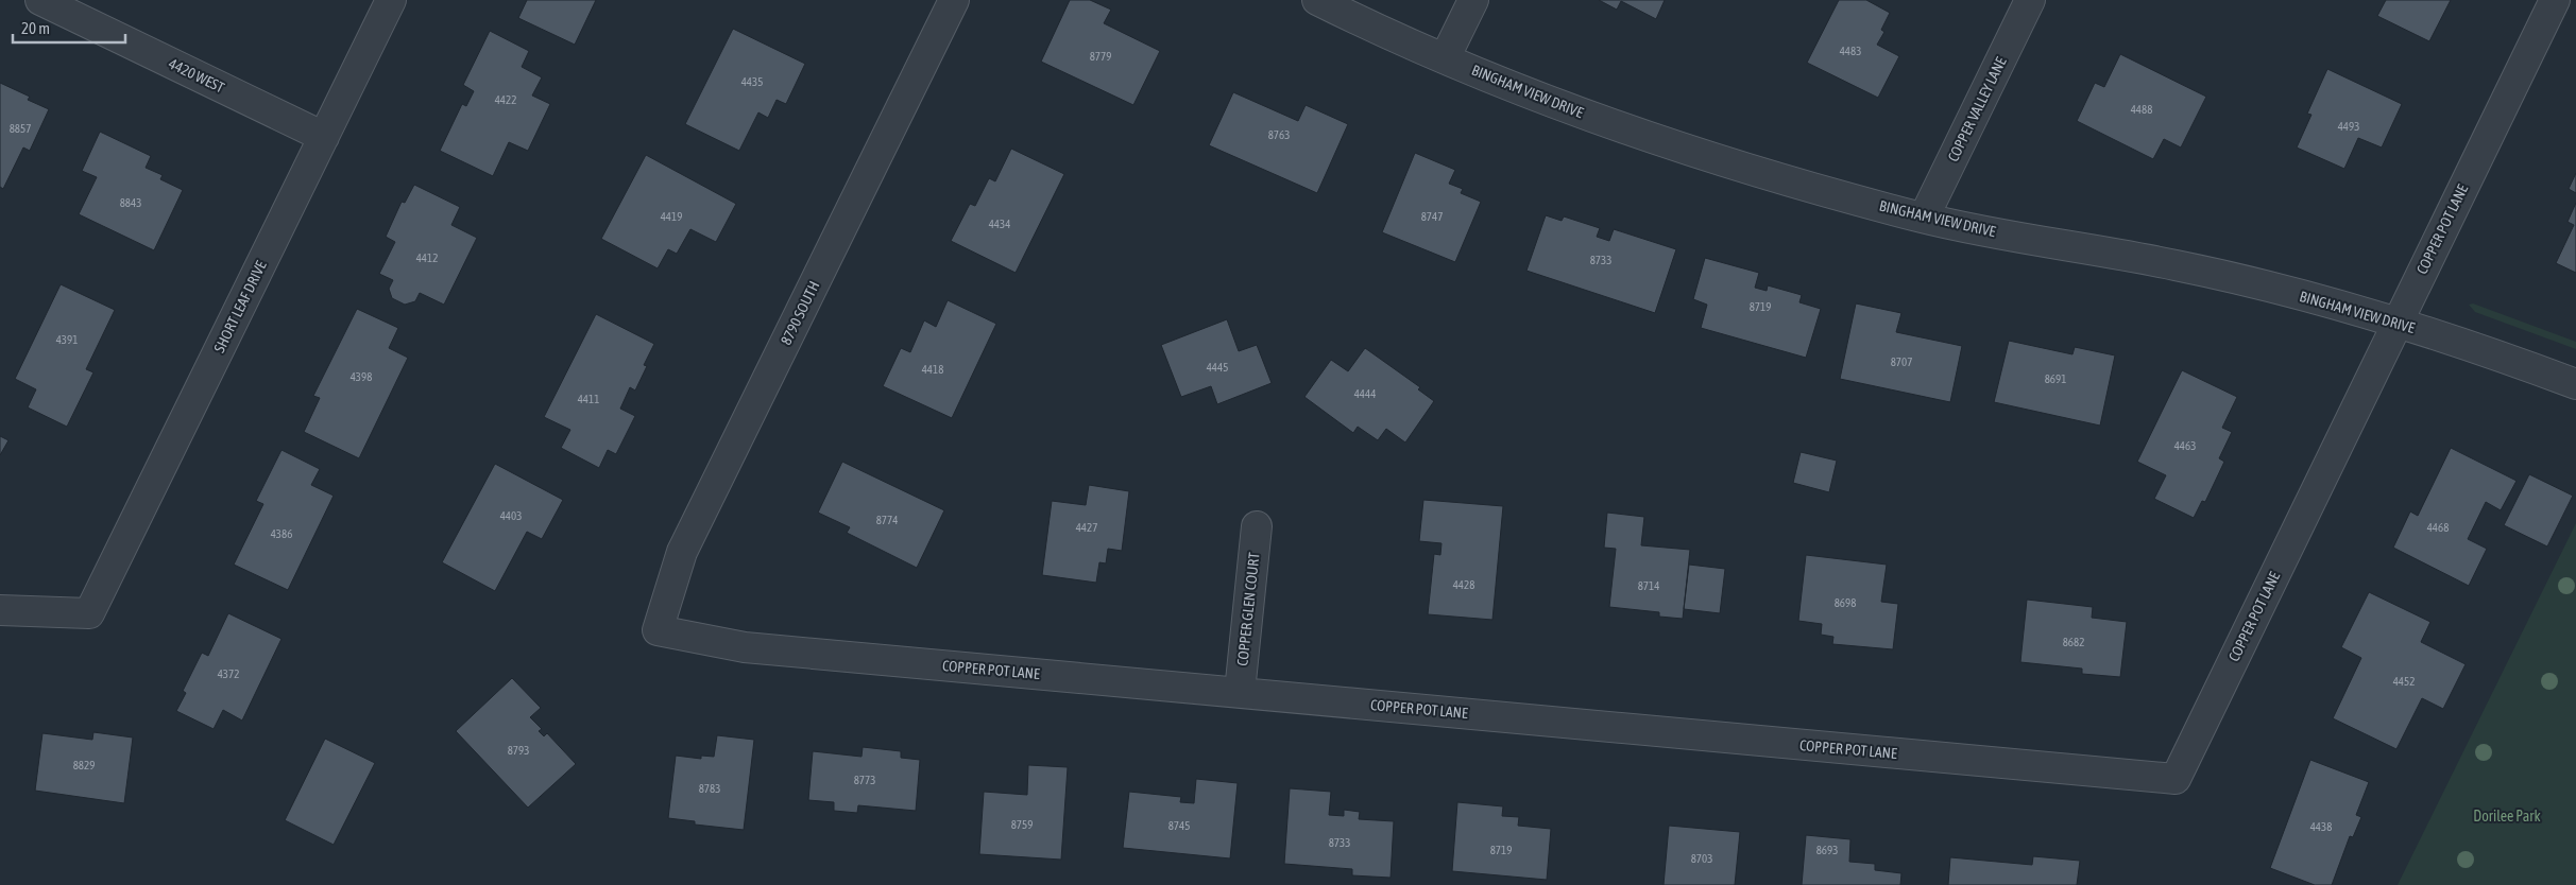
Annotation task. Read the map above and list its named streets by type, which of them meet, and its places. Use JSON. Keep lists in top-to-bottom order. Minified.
{"streets":{"street":["4420 WEST","BINGHAM VIEW DRIVE","COPPER VALLEY LANE","COPPER POT LANE","SHORT LEAF DRIVE","8790 SOUTH","COPPER GLEN COURT"]},"crossings":[["4420 WEST","SHORT LEAF DRIVE"],["BINGHAM VIEW DRIVE","COPPER VALLEY LANE"],["BINGHAM VIEW DRIVE","COPPER POT LANE"],["COPPER POT LANE","8790 SOUTH"],["COPPER POT LANE","COPPER GLEN COURT"]],"parks":["Dorilee Park"],"house_numbers":["4483","8779","4435","4422","4488","4493","8857","8763","8843","4419","8747","4434","4412","8733","8719","4391","8707","4445","4418","4398","8691","4444","4411","4463","4403","8774","4427","4468","4386","4428","8714","8698","8682","4372","4452","8793","8829","8773","8783","8759","8745","4438","8733","8719","8693","8703"],"scale_bar":"20 m"}
